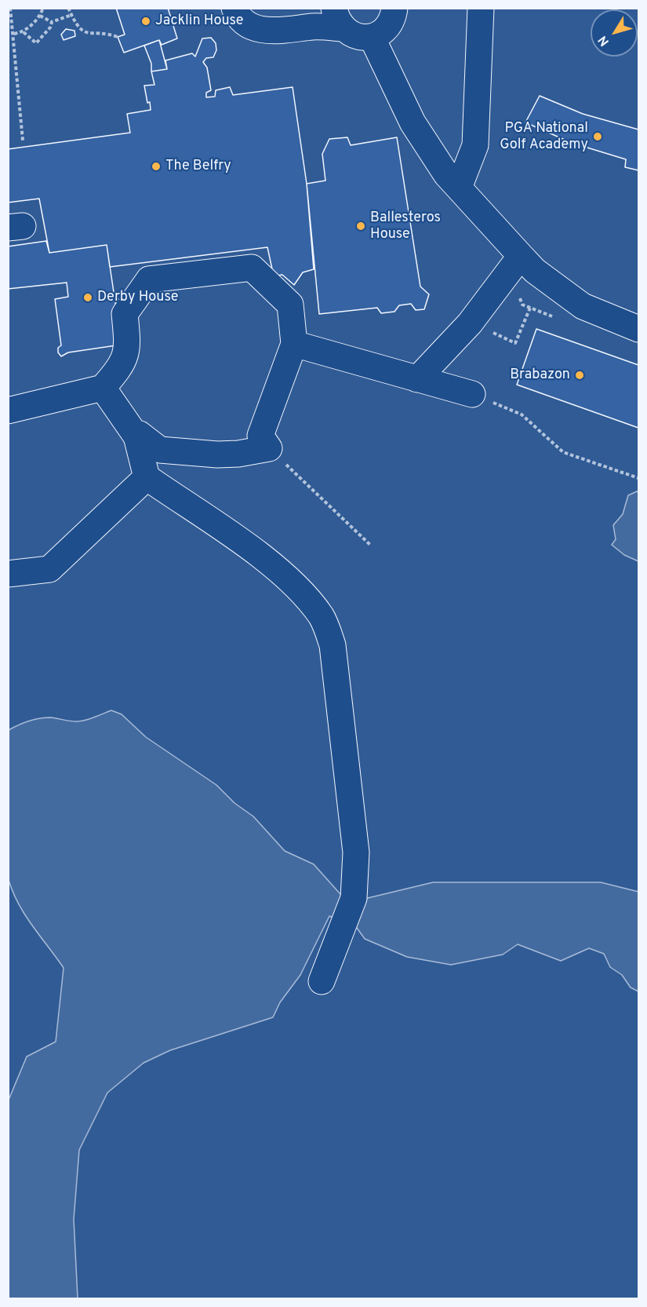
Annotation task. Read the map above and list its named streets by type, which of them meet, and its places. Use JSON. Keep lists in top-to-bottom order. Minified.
{"places":["Jacklin House","PGA National Golf Academy","The Belfry","Ballesteros House","Derby House","Brabazon"],"north":"bottom left"}
